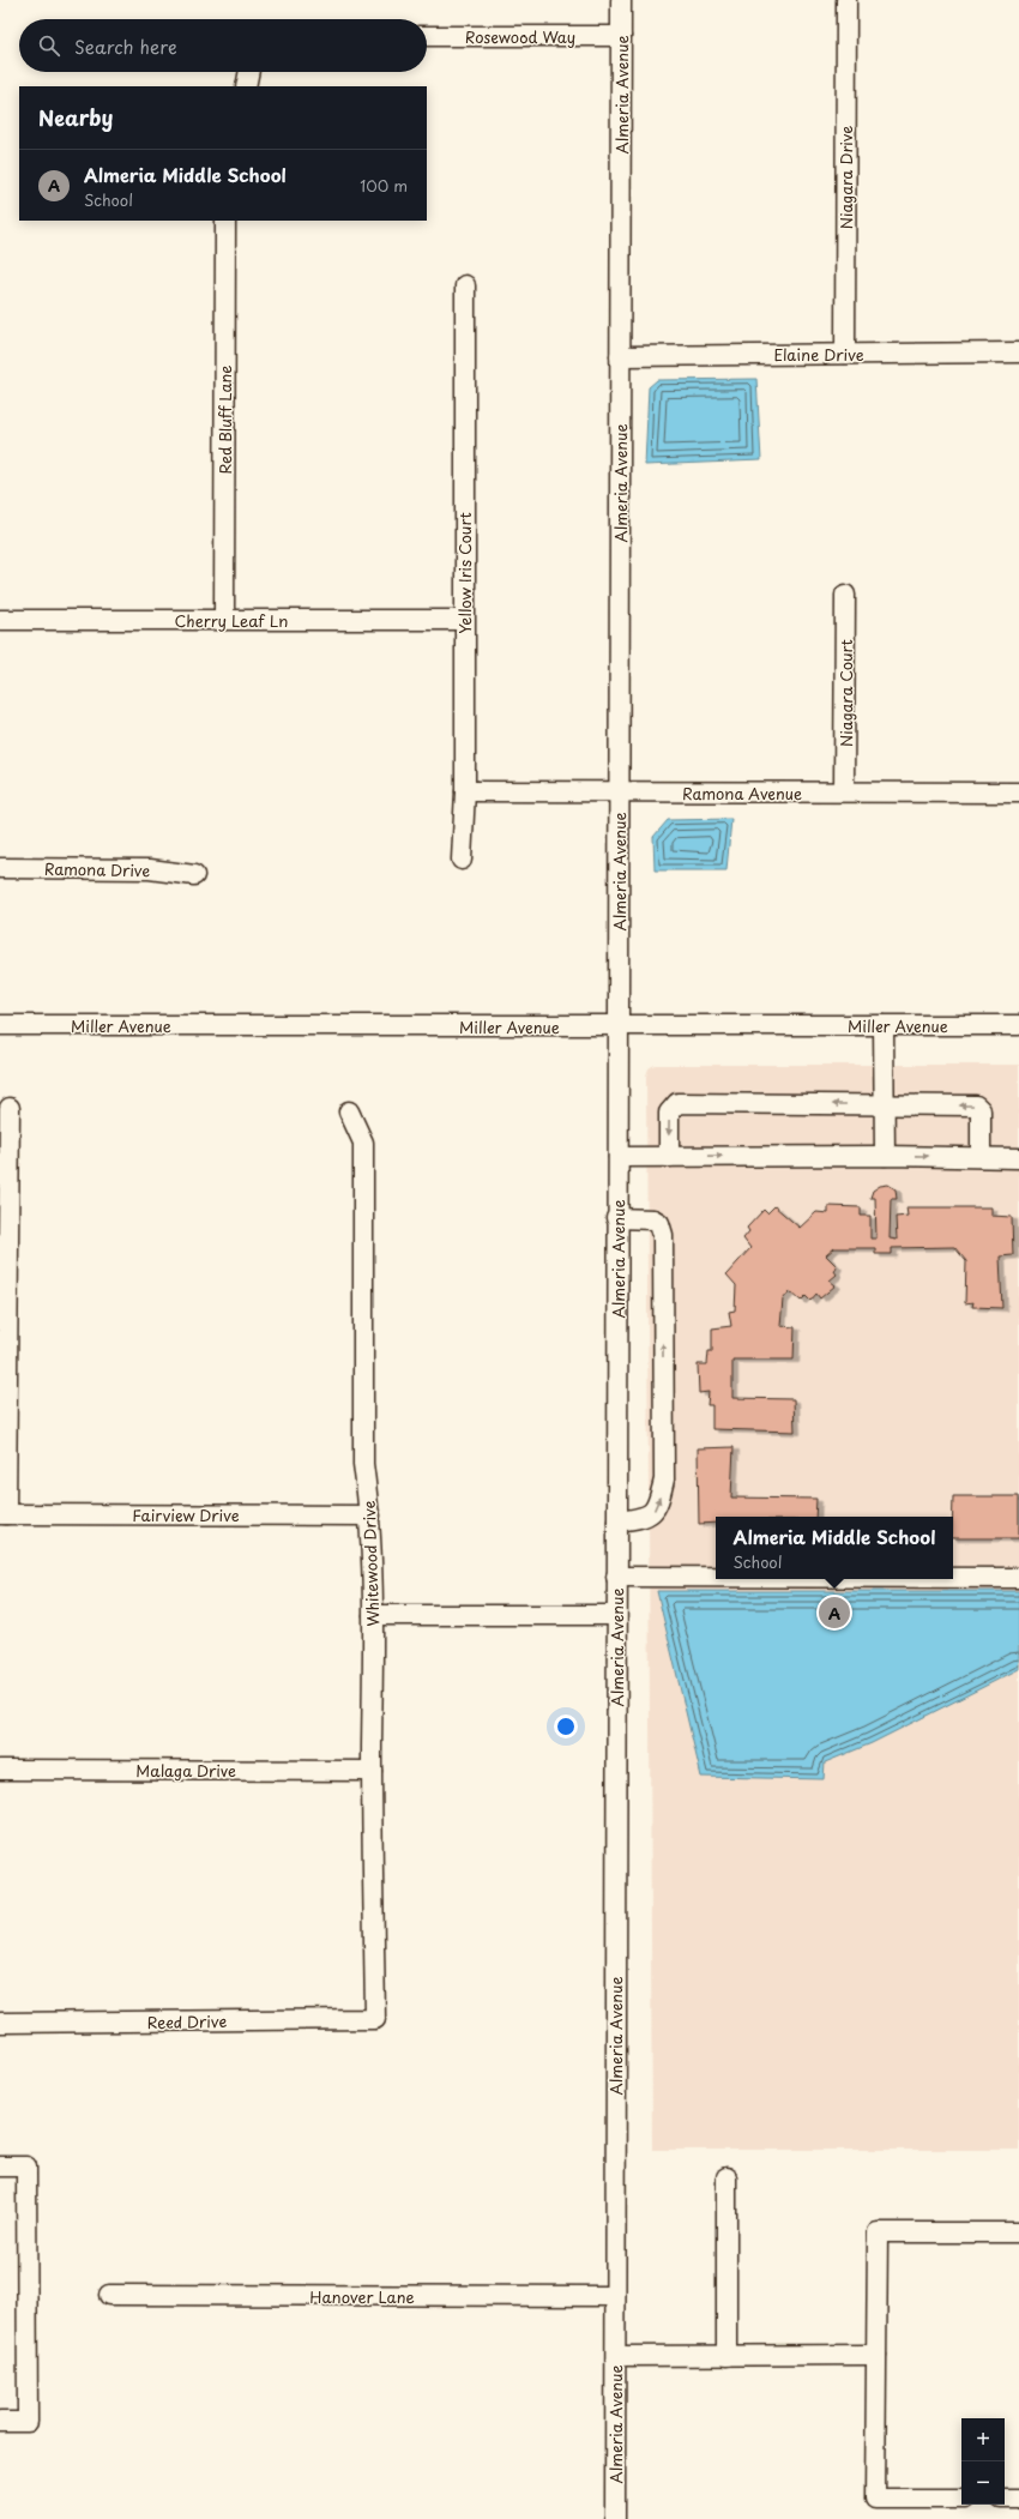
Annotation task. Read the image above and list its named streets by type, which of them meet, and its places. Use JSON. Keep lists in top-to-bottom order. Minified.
{"streets":{"street":["Rosewood Way","Almeria Avenue","Niagara Drive","Elaine Drive","Red Bluff Lane","Yellow Iris Court","Cherry Leaf Ln","Niagara Court","Ramona Avenue","Ramona Drive","Miller Avenue","Fairview Drive","Whitewood Drive","Malaga Drive","Reed Drive","Hanover Lane"]},"crossings":[["Rosewood Way","Almeria Avenue"],["Almeria Avenue","Elaine Drive"],["Almeria Avenue","Ramona Avenue"],["Almeria Avenue","Miller Avenue"],["Almeria Avenue","Hanover Lane"],["Niagara Drive","Elaine Drive"],["Red Bluff Lane","Cherry Leaf Ln"],["Yellow Iris Court","Cherry Leaf Ln"],["Yellow Iris Court","Ramona Avenue"],["Niagara Court","Ramona Avenue"],["Fairview Drive","Whitewood Drive"],["Whitewood Drive","Malaga Drive"],["Whitewood Drive","Reed Drive"]],"page":{"search":"Search here","heading":"Nearby","list":[{"mark":"A","name":"Almeria Middle School","note":"School","value":"100 m"}],"popup":["Almeria Middle School","School"],"pins":"A","map_buttons":["+","−"]}}
